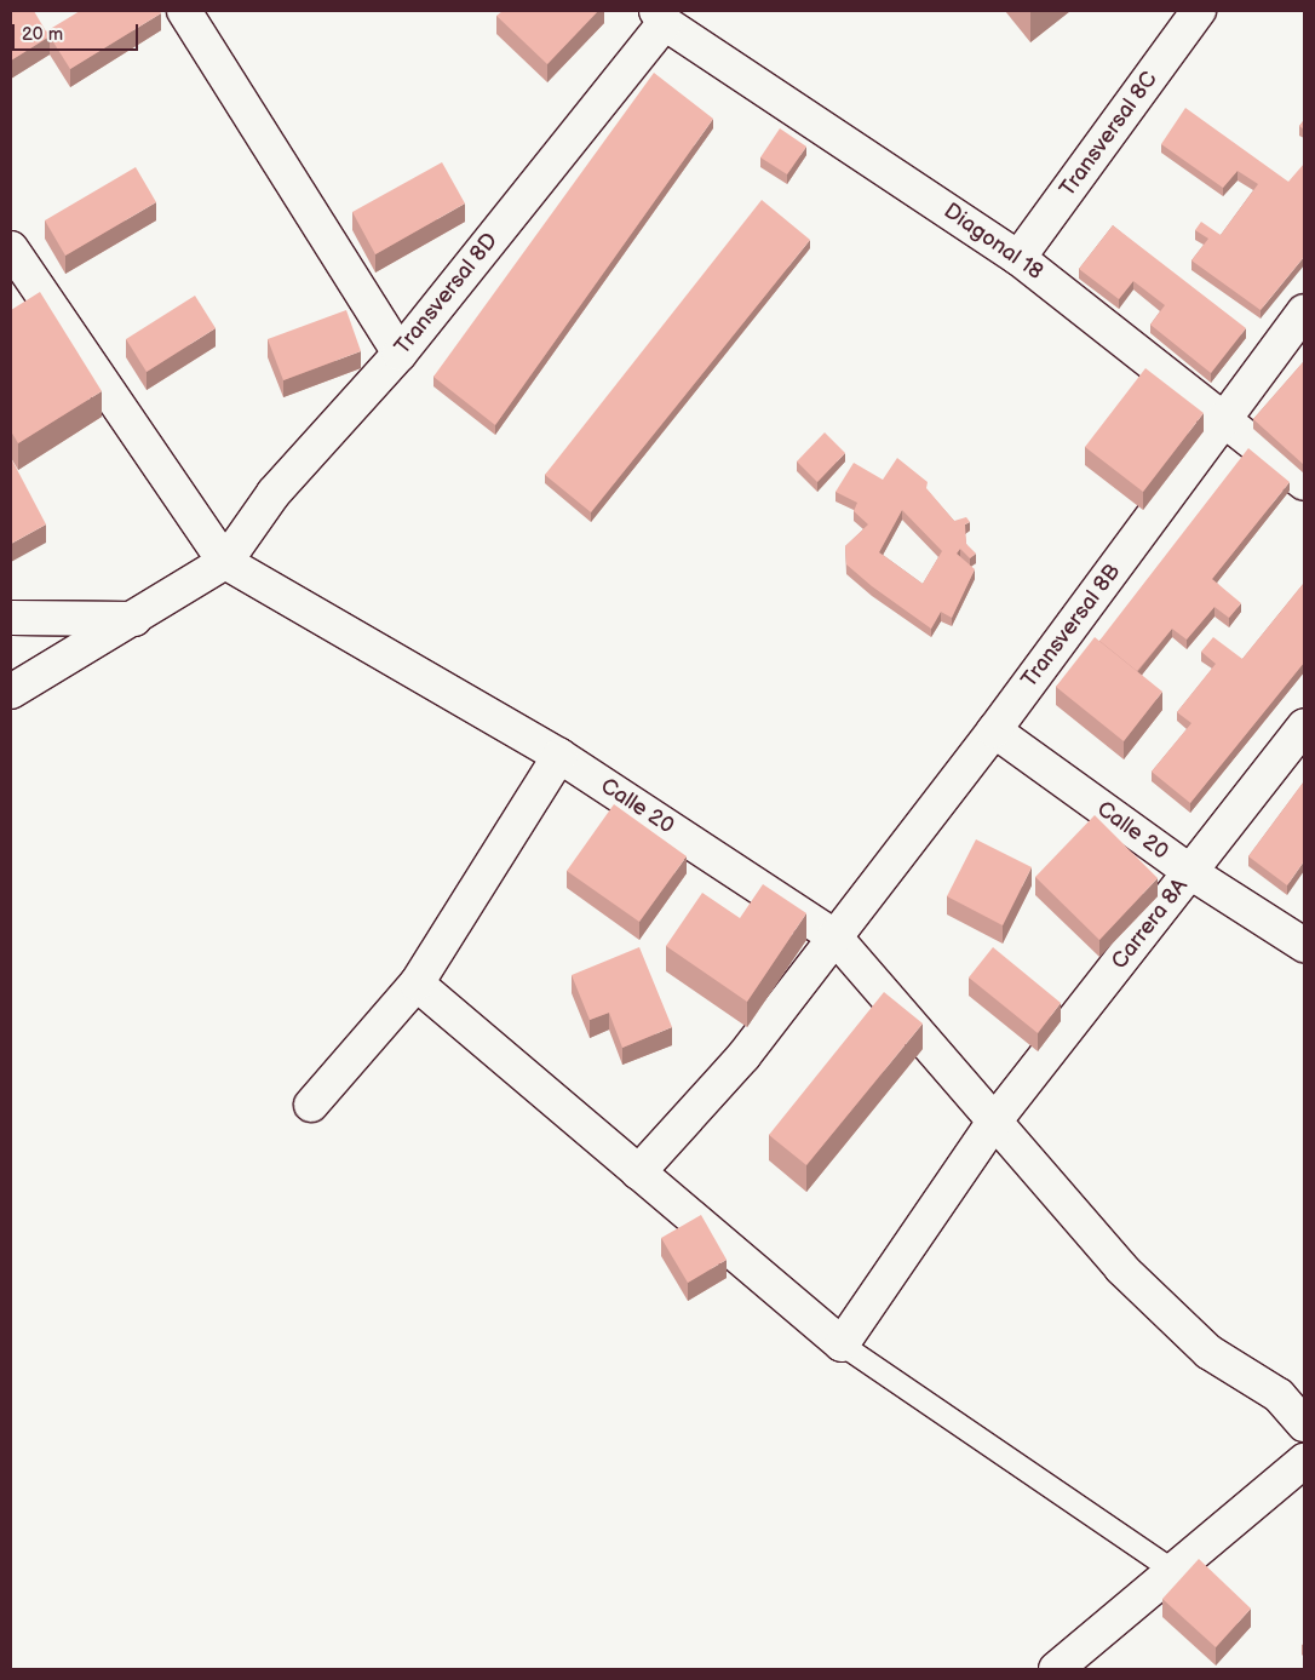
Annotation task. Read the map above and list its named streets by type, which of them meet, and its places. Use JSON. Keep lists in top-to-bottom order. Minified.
{"streets":{"street":["Transversal 8C","Diagonal 18","Transversal 8D","Transversal 8B","Calle 20","Carrera 8A"]},"crossings":[["Transversal 8C","Diagonal 18"],["Diagonal 18","Transversal 8D"],["Diagonal 18","Transversal 8B"],["Transversal 8D","Calle 20"],["Transversal 8B","Calle 20"],["Calle 20","Carrera 8A"]],"scale_bar":"20 m"}
